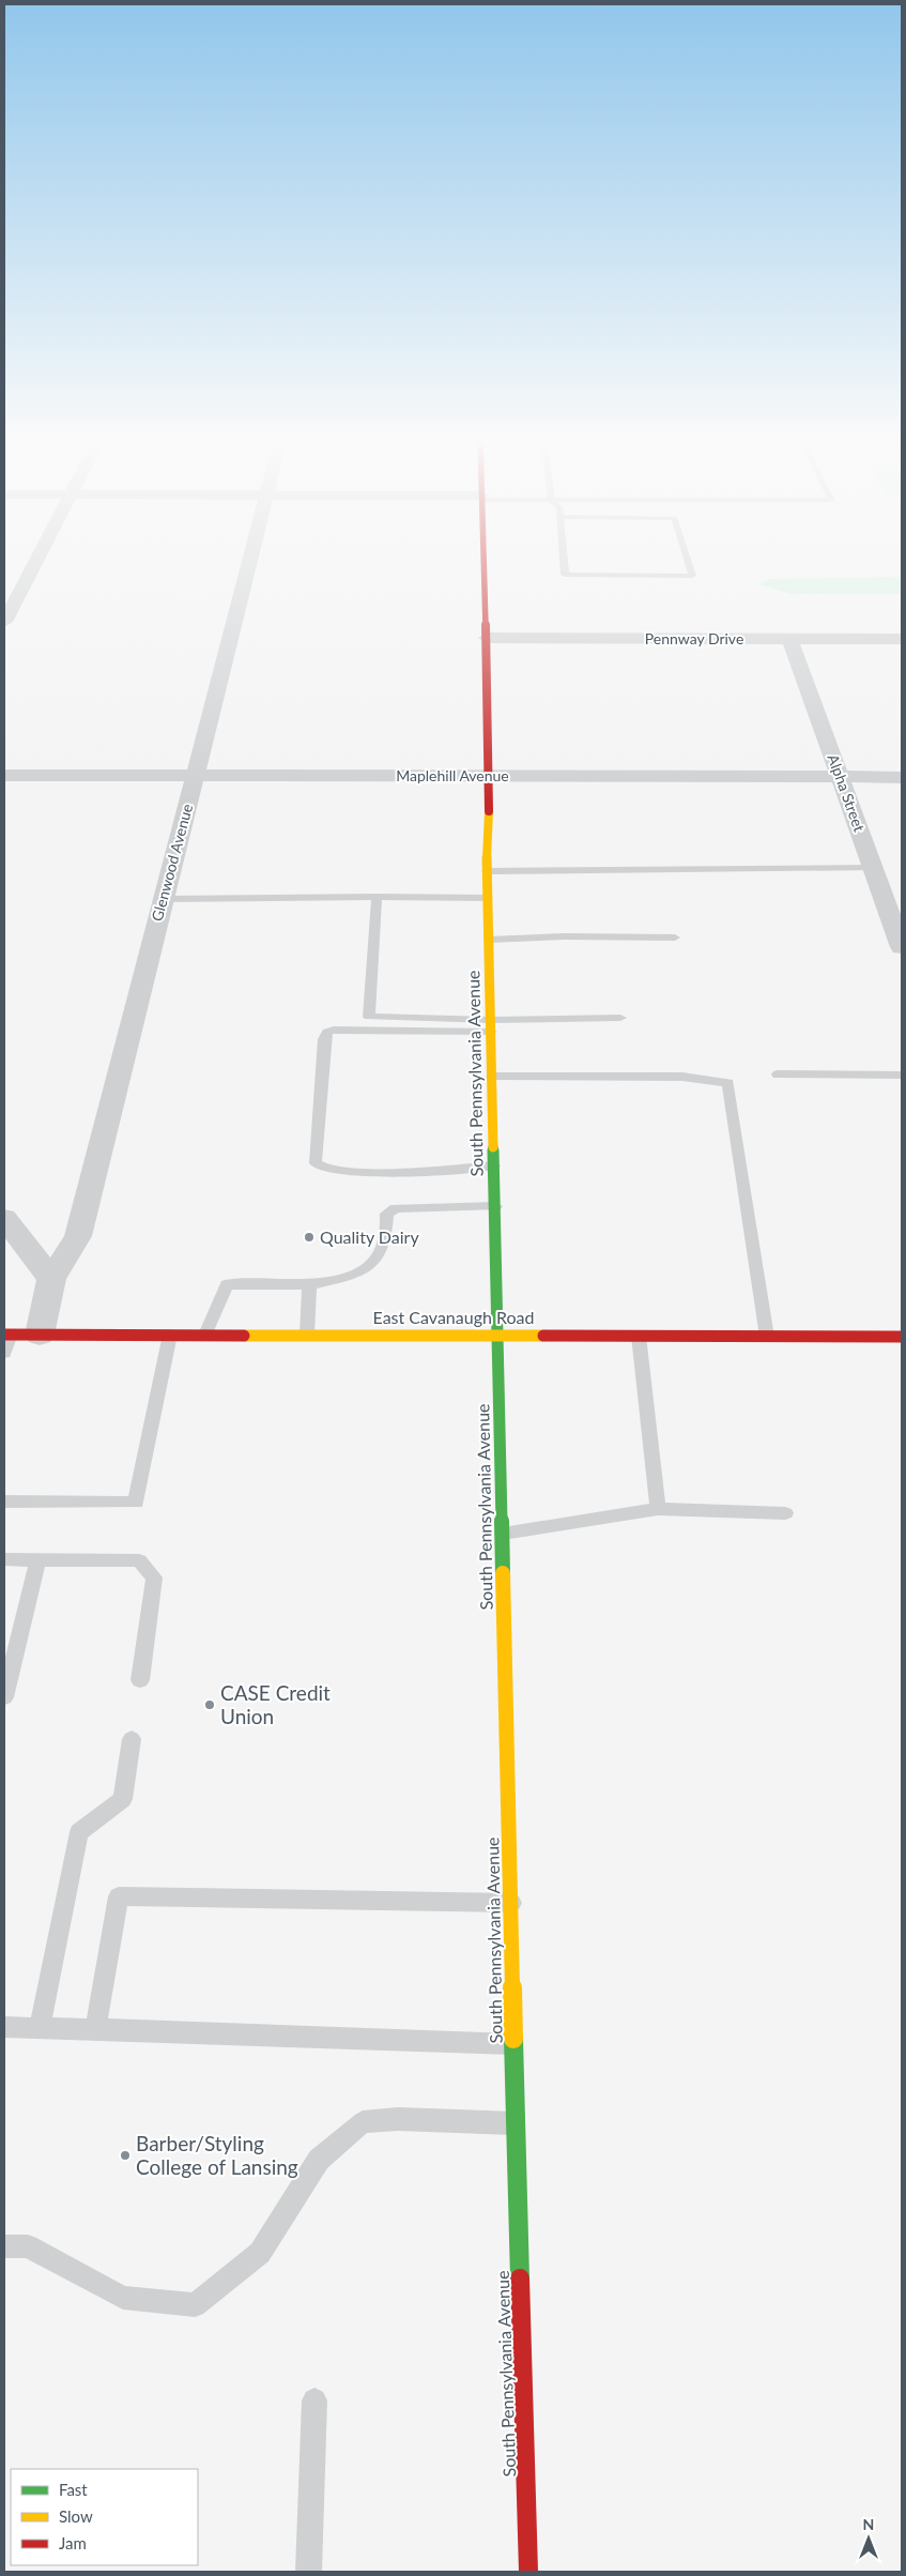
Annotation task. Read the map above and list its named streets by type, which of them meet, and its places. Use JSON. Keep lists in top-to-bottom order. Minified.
{"streets":{"main road":["South Pennsylvania Avenue","East Cavanaugh Road"],"street":["Pennway Drive","Maplehill Avenue","Alpha Street","Glenwood Avenue"]},"crossings":[["Pennway Drive","Alpha Street"],["Pennway Drive","South Pennsylvania Avenue"],["Maplehill Avenue","Alpha Street"],["Maplehill Avenue","Glenwood Avenue"],["Maplehill Avenue","South Pennsylvania Avenue"],["South Pennsylvania Avenue","East Cavanaugh Road"]],"places":["Quality Dairy","CASE Credit Union","Barber/Styling College of Lansing"],"legend":["Fast","Slow","Jam"],"north":"top"}
